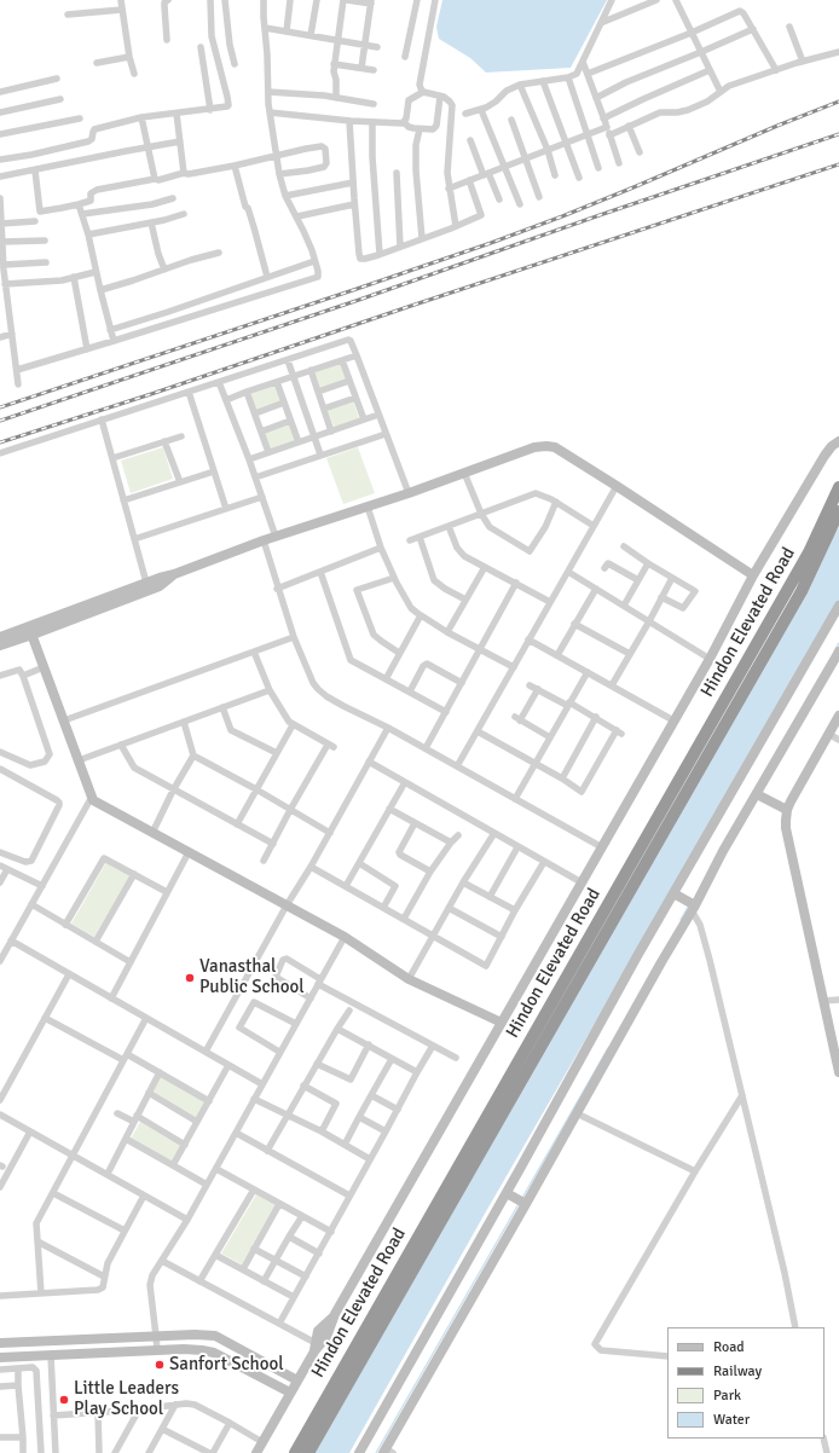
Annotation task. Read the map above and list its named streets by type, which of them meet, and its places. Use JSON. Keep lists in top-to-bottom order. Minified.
{"streets":{"highway":["Hindon Elevated Road"]},"places":["Vanasthal Public School","Sanfort School","Little Leaders Play School"],"legend":["Road","Railway","Park","Water"]}
